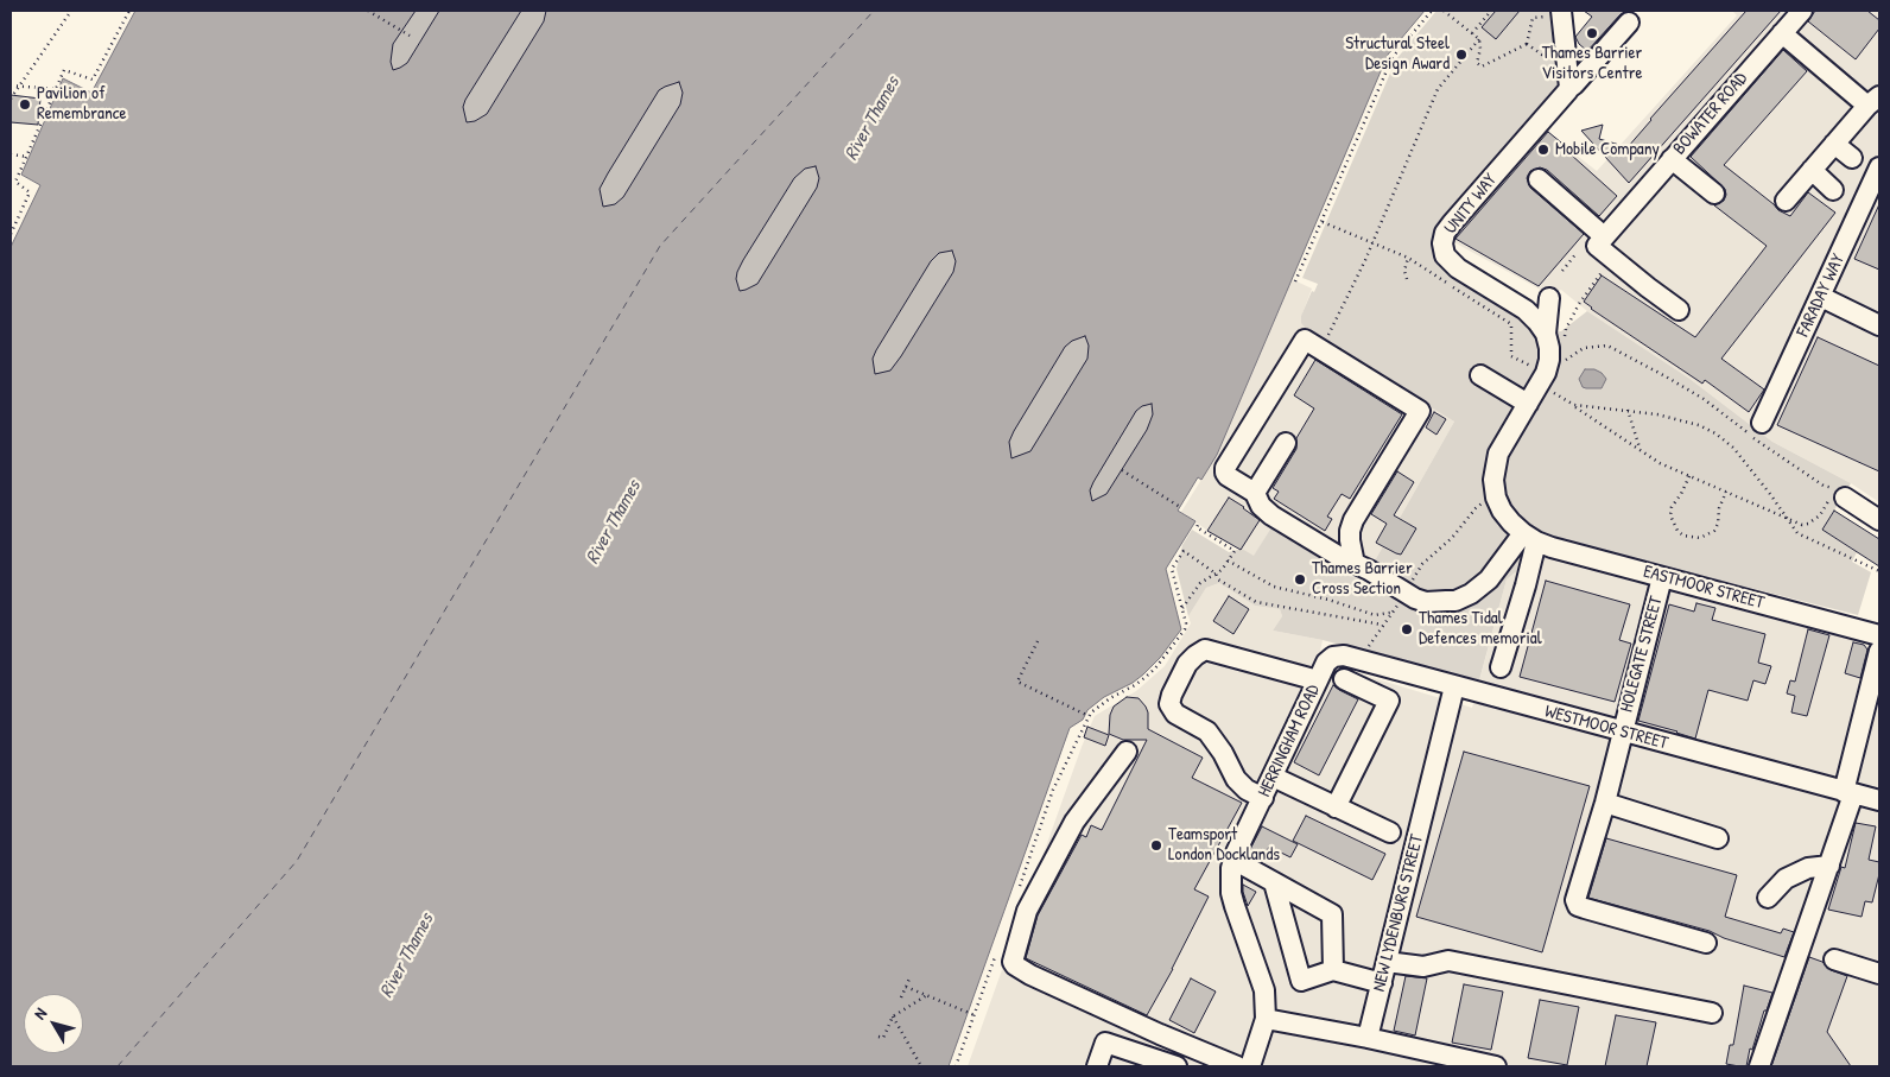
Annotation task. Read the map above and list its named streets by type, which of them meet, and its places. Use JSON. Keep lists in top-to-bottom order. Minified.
{"streets":{"street":["BOWATER ROAD","UNITY WAY","FARADAY WAY","EASTMOOR STREET","HOLEGATE STREET","WESTMOOR STREET","HERRINGHAM ROAD","NEW LYDENBURG STREET"]},"crossings":[["EASTMOOR STREET","HOLEGATE STREET"],["HOLEGATE STREET","WESTMOOR STREET"],["WESTMOOR STREET","HERRINGHAM ROAD"],["WESTMOOR STREET","NEW LYDENBURG STREET"]],"water":["River Thames"],"places":["Thames Barrier Visitors Centre","Structural Steel Design Award","Pavilion of Remembrance","Mobile Company","Thames Barrier Cross Section","Thames Tidal Defences memorial","Teamsport London Docklands"],"north":"top left"}
